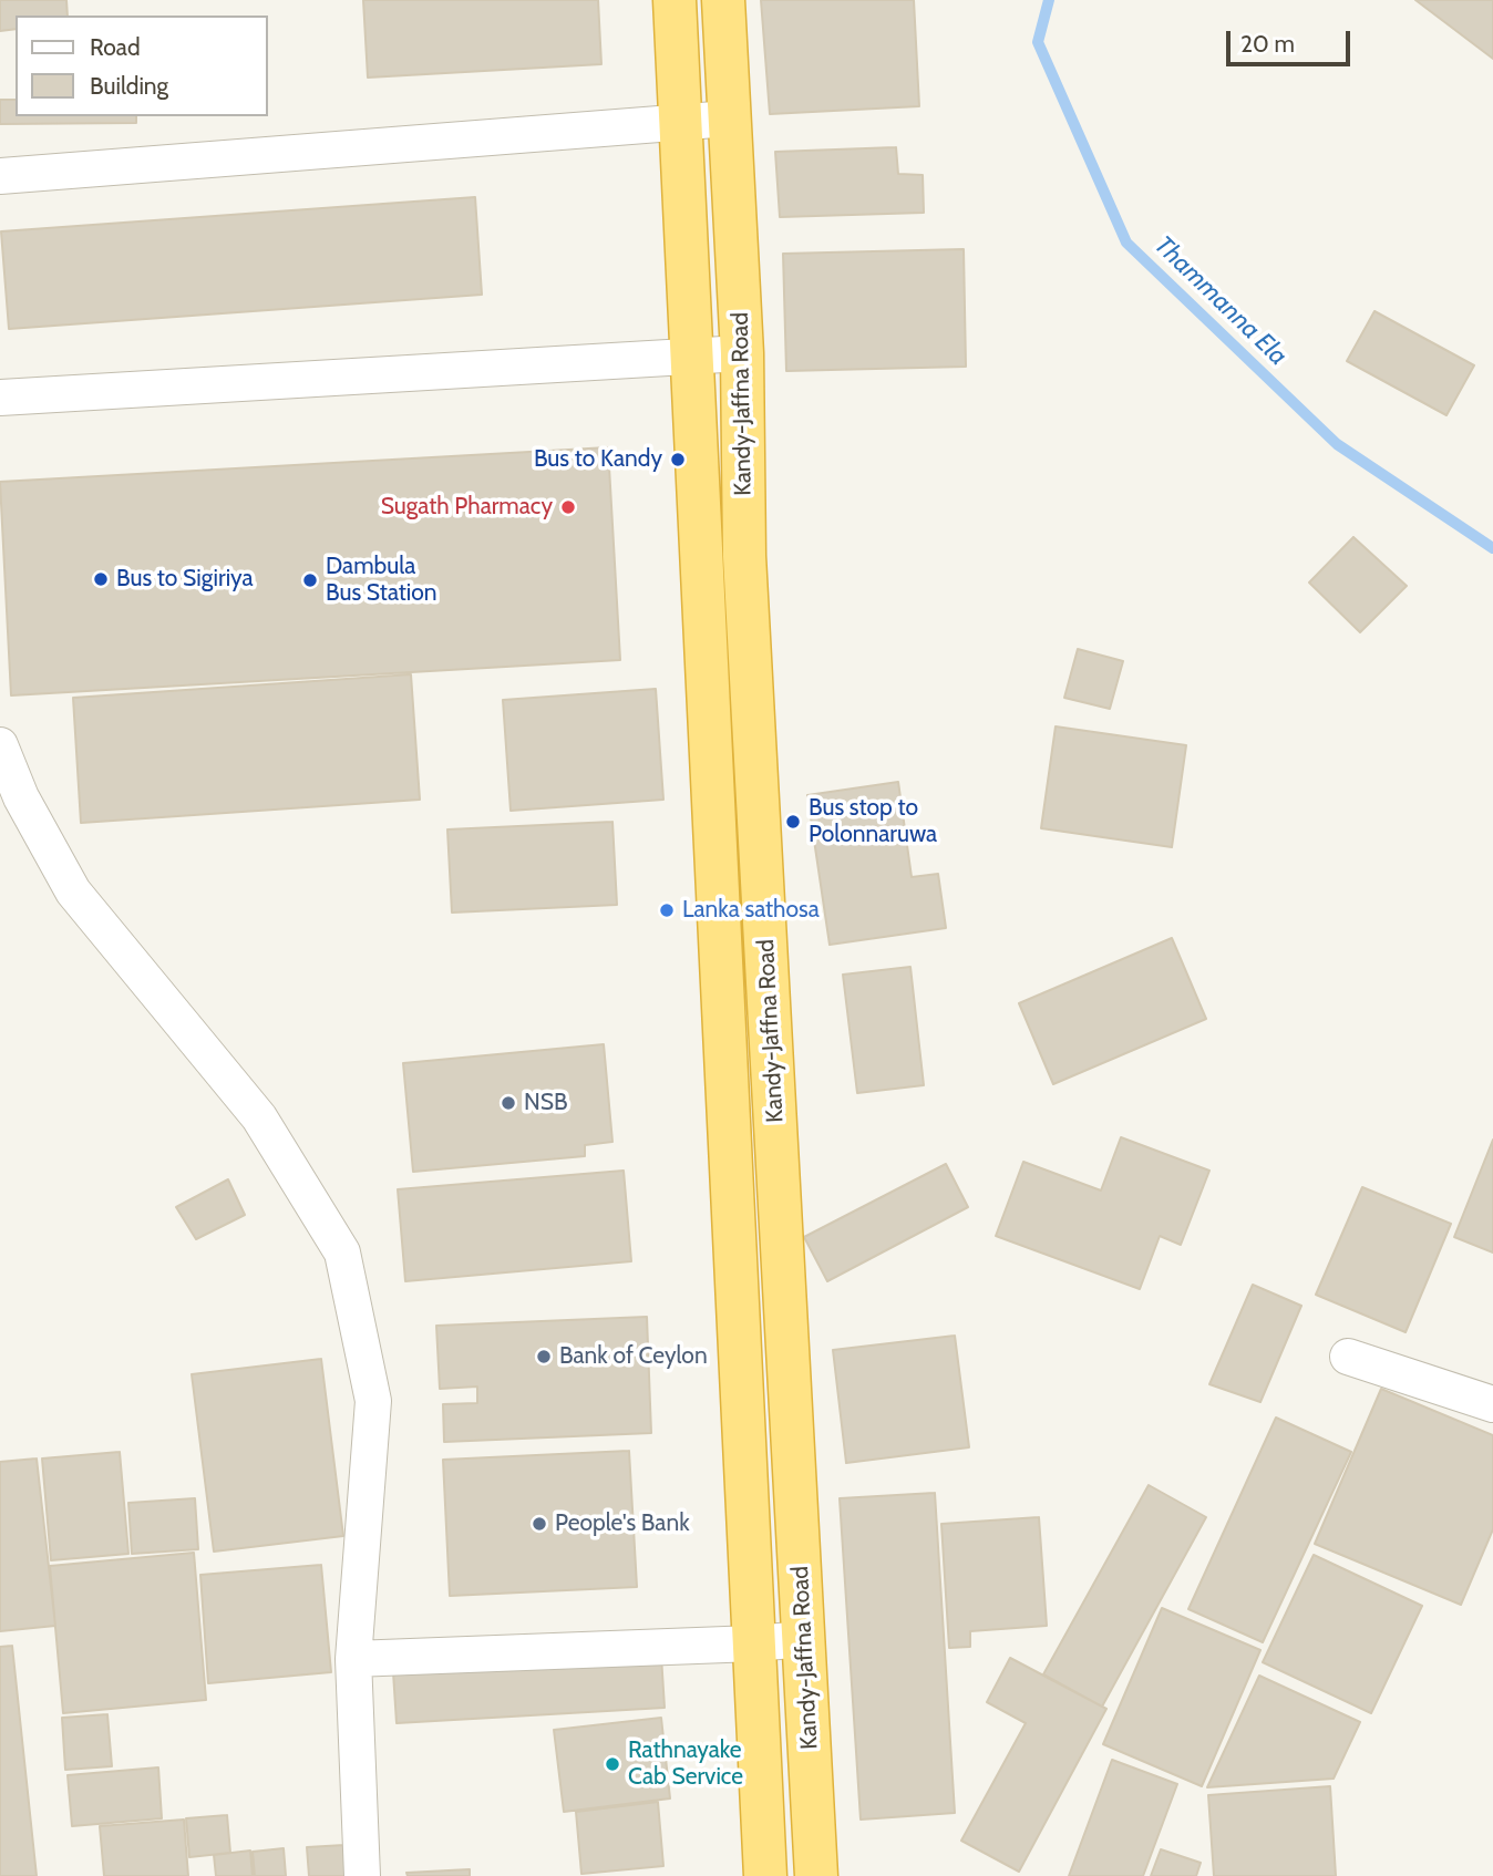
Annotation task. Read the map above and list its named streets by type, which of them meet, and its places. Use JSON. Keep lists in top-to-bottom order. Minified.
{"streets":{"highway":["Kandy-Jaffna Road"]},"water":["Thammanna Ela"],"places":["Bus to Kandy","Sugath Pharmacy","Bus to Sigiriya","Dambula Bus Station","Bus stop to Polonnaruwa","Lanka sathosa","NSB","Bank of Ceylon","People's Bank","Rathnayake Cab Service"],"legend":["Road","Building"],"scale_bar":"20 m"}
